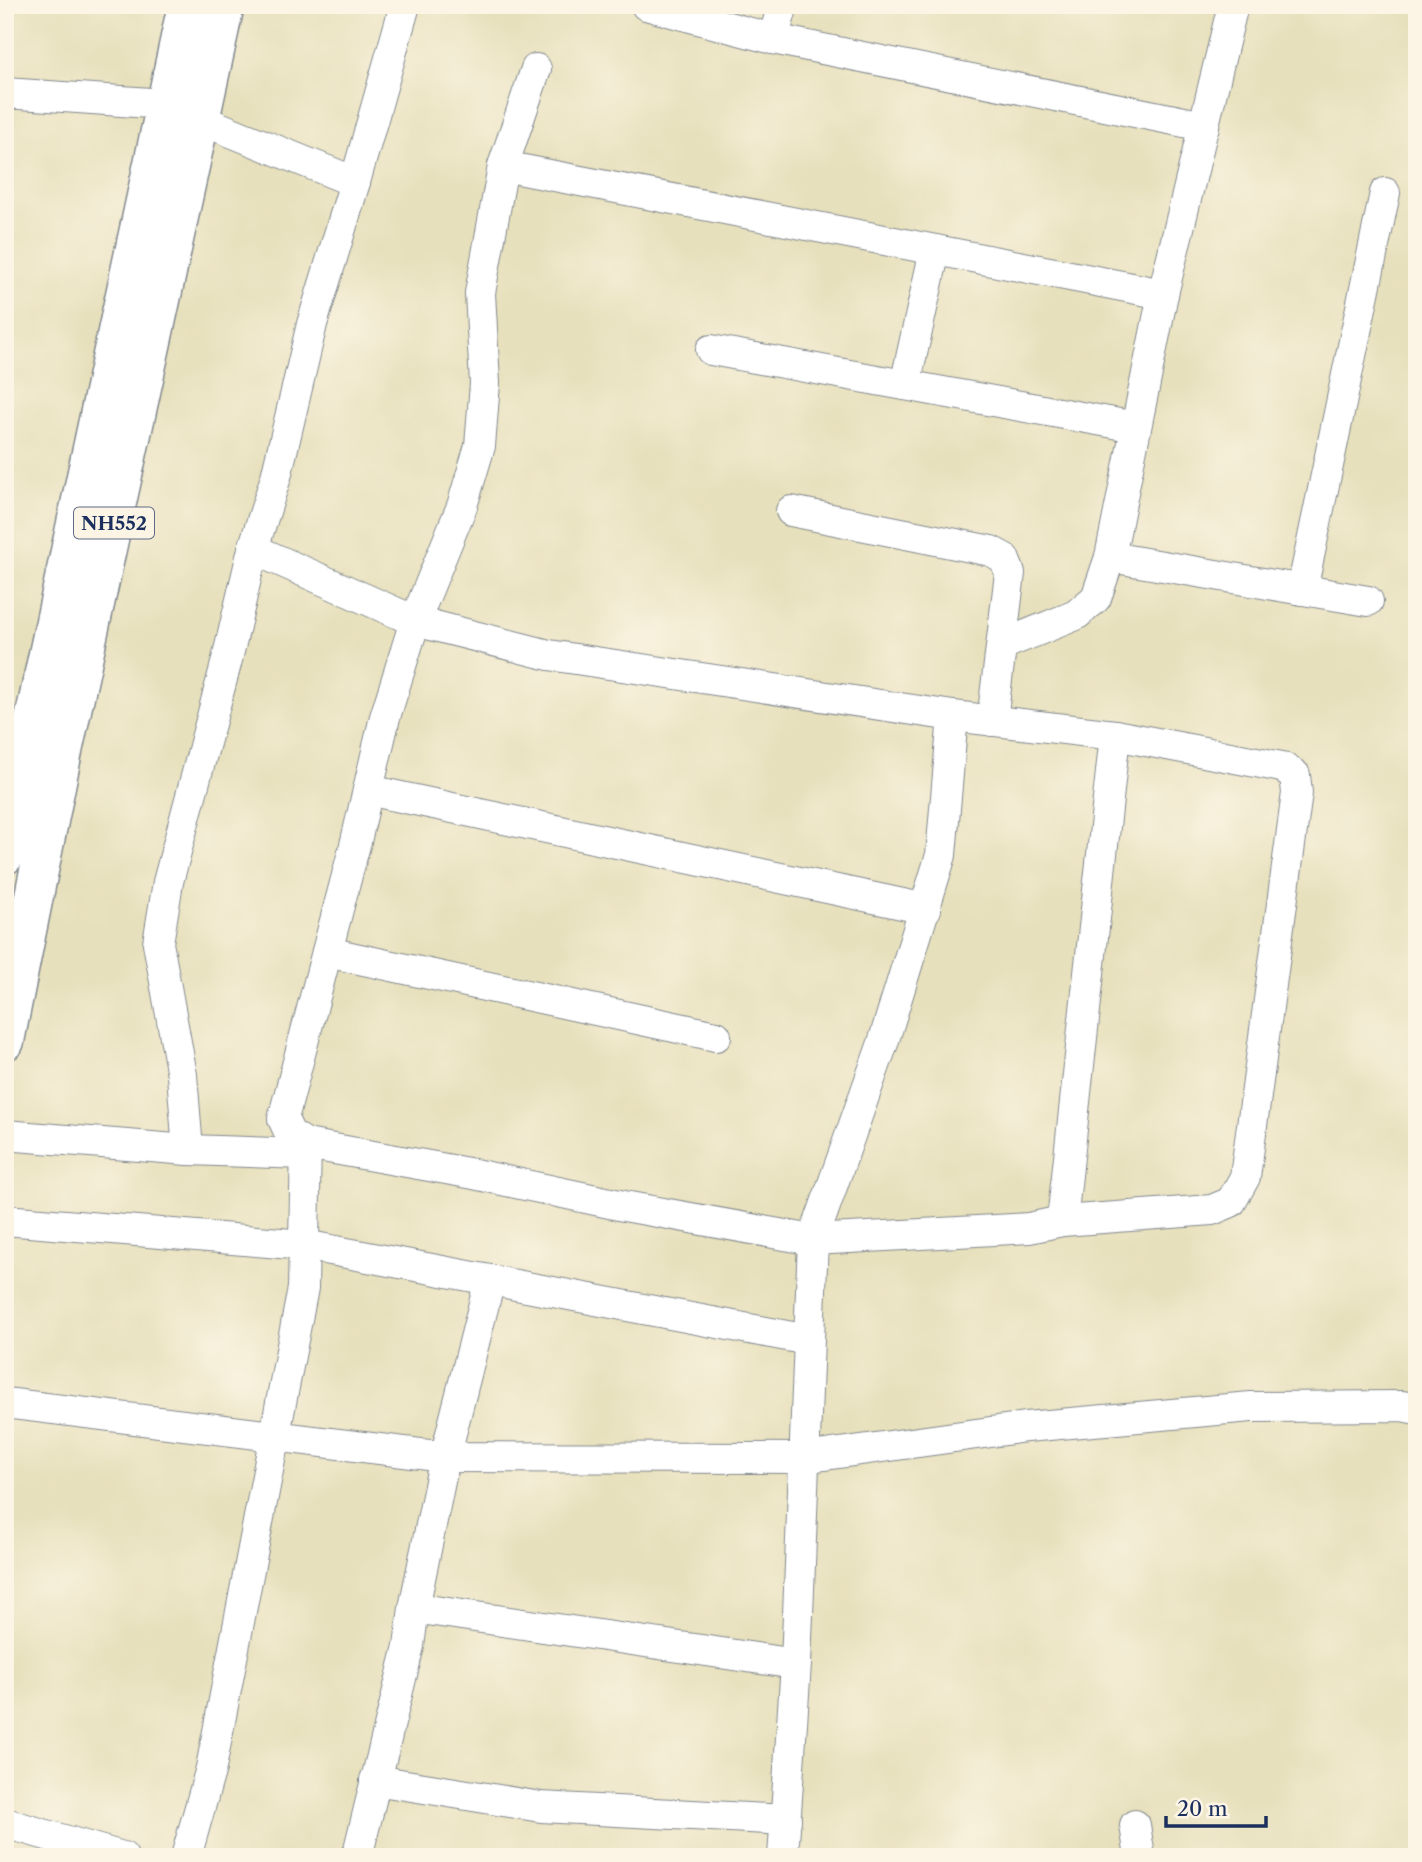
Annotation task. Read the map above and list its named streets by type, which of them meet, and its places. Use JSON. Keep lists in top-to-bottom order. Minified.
{"streets":{"highway":["NH552"]},"scale_bar":"20 m"}
